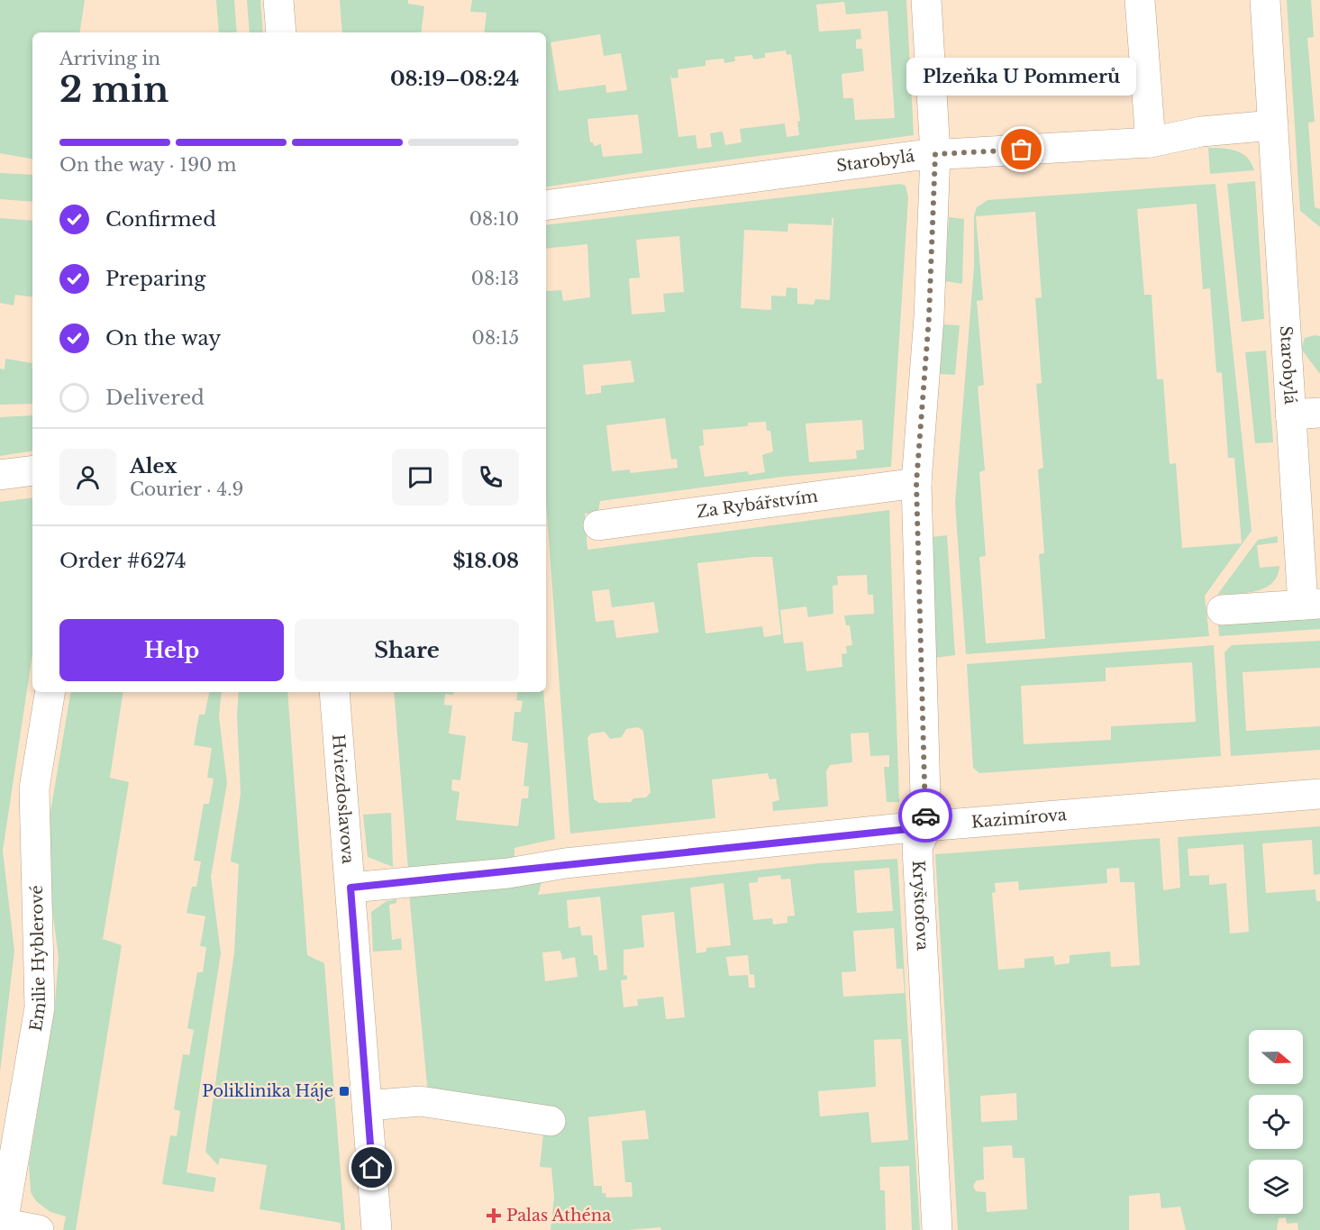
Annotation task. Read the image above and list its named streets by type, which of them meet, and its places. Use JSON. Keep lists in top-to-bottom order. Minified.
{"streets":{"street":["Starobylá","Za Rybářstvím","Hviezdoslavova","Kazimírova","Kryštofova","Emilie Hyblerové"]},"crossings":[["Starobylá","Kryštofova"],["Za Rybářstvím","Kryštofova"],["Hviezdoslavova","Kazimírova"],["Kazimírova","Kryštofova"]],"places":{"other":["Plzeňka U Pommerů"],"transit":["Poliklinika Háje"],"health":["Palas Athéna"]},"north":"right","page":{"heading":["2 min","Arriving in","08:19–08:24"],"panel":["Alex","Courier · 4.9","Order #6274","$18.08"],"bubble":"Plzeňka U Pommerů","bar":"On the way · 190 m","list":[["Confirmed","08:10"],["Preparing","08:13"],["On the way","08:15"],"Delivered"],"buttons":["Help","Share"]}}
